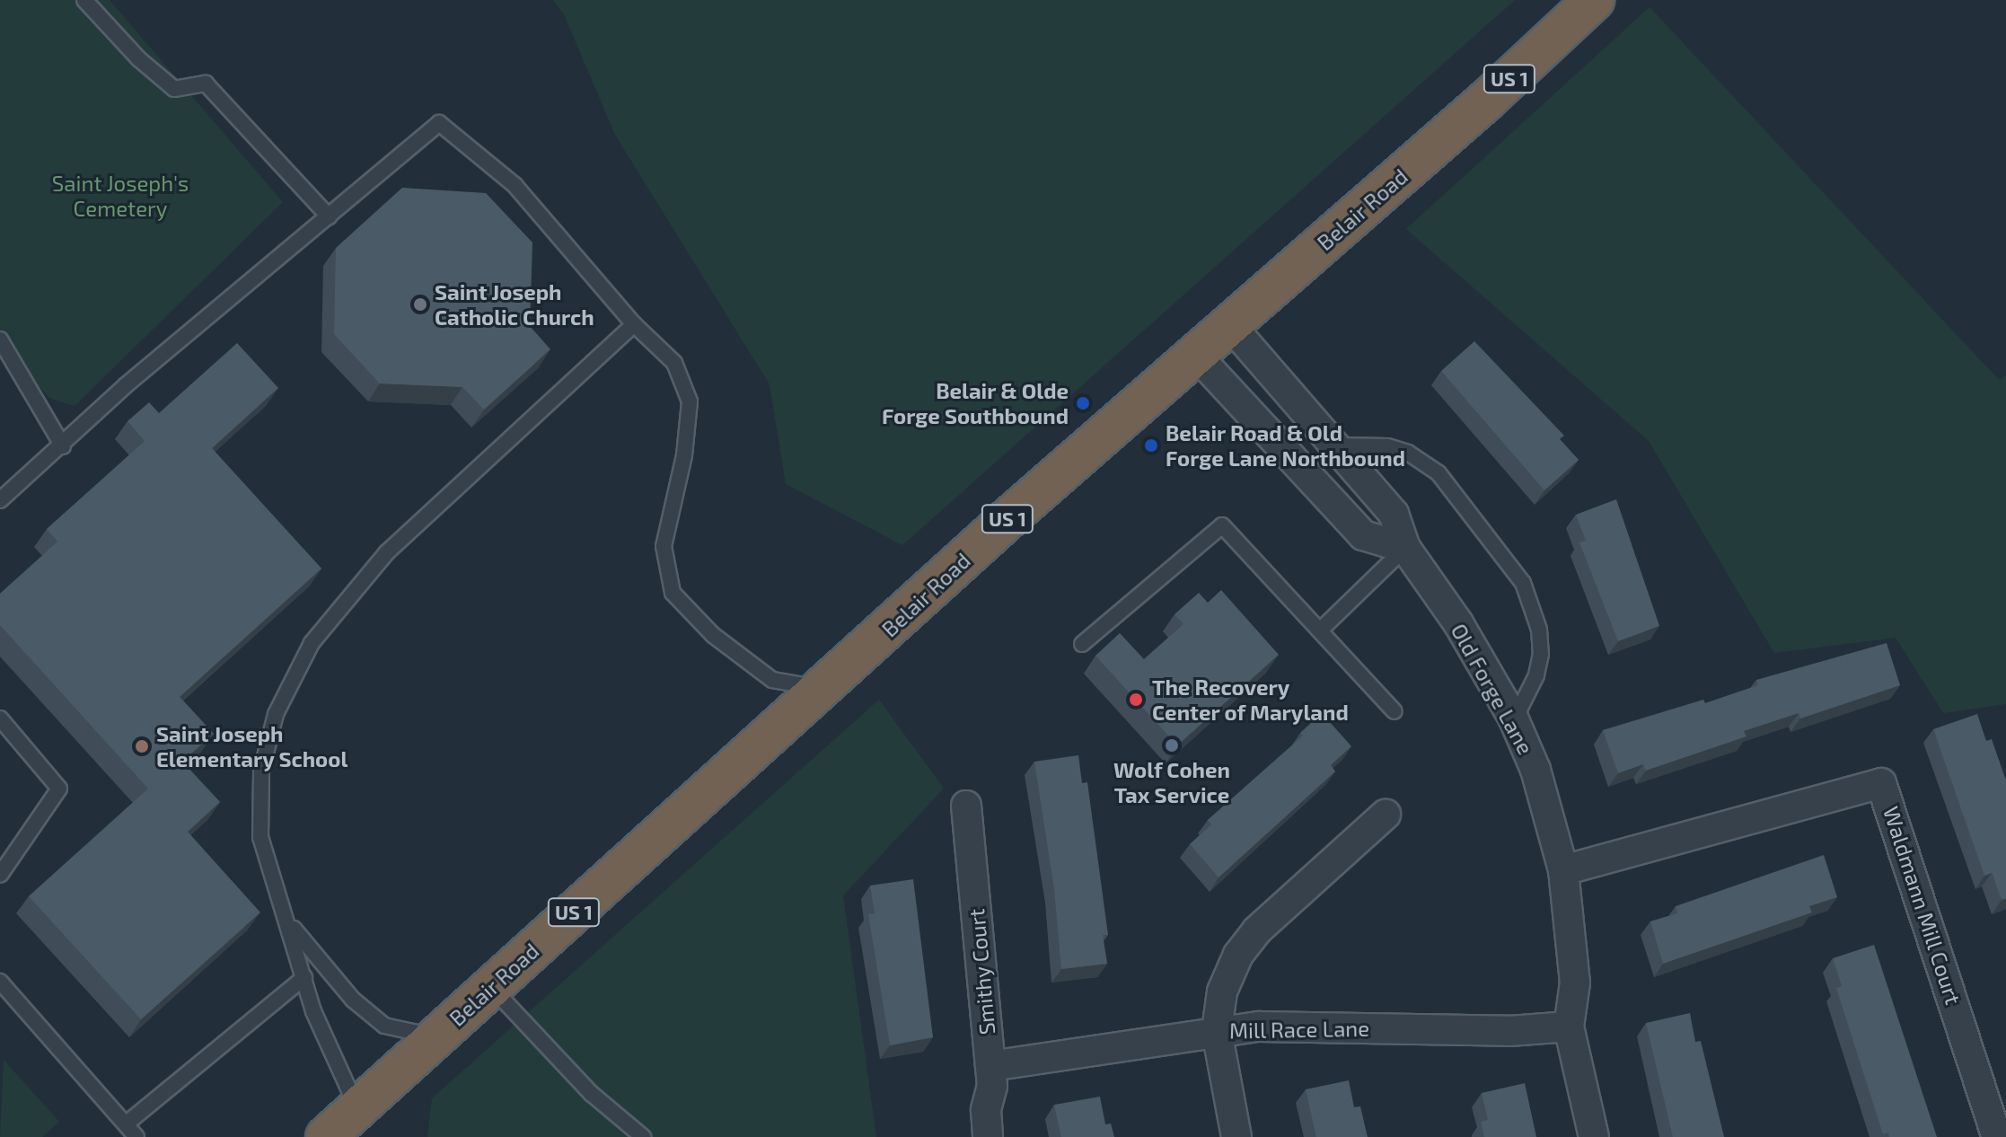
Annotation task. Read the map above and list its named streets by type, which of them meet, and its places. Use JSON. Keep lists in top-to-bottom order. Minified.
{"streets":{"highway":["US 1","Belair Road"],"street":["Old Forge Lane","Waldmann Mill Court","Smithy Court","Mill Race Lane"]},"crossings":[["Belair Road","Old Forge Lane"],["Old Forge Lane","Waldmann Mill Court"],["Old Forge Lane","Mill Race Lane"],["Smithy Court","Mill Race Lane"]],"parks":["Saint Joseph's Cemetery"],"places":["Saint Joseph Catholic Church","Belair & Olde Forge Southbound","Belair Road & Old Forge Lane Northbound","The Recovery Center of Maryland","Wolf Cohen Tax Service","Saint Joseph Elementary School"]}
